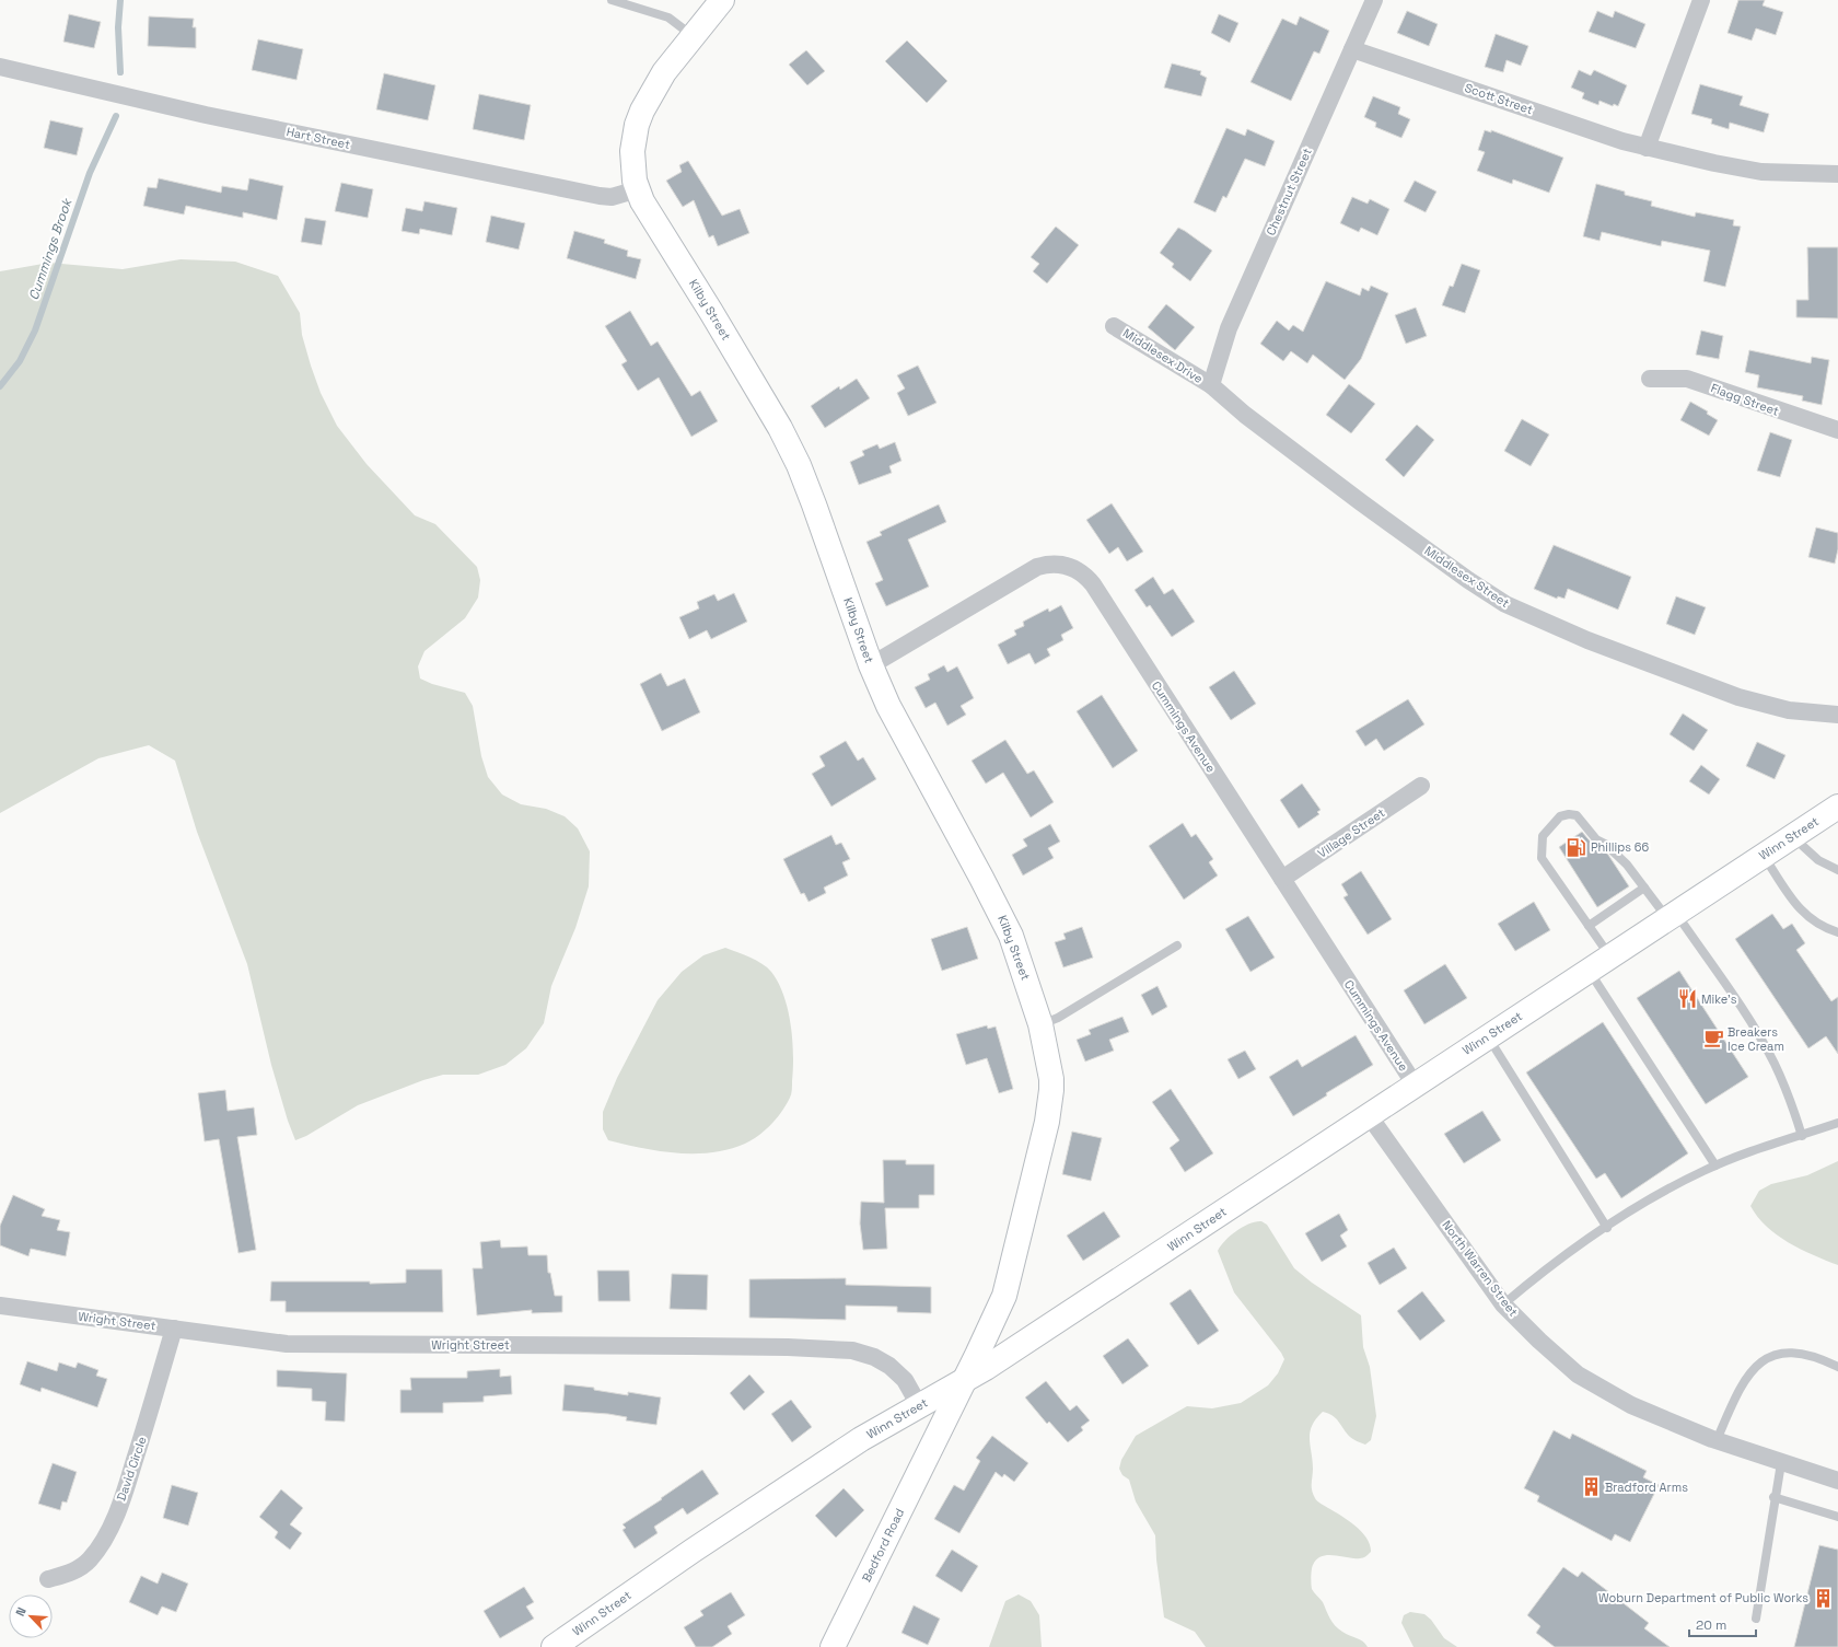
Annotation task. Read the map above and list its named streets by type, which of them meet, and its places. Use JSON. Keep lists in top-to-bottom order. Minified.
{"streets":{"street":["Scott Street","Hart Street","Chestnut Street","Kilby Street","Middlesex Drive","Flagg Street","Middlesex Street","Cummings Avenue","Village Street","Winn Street","North Warren Street","Wright Street","David Circle","Bedford Road"]},"crossings":[["Scott Street","Chestnut Street"],["Hart Street","Kilby Street"],["Chestnut Street","Middlesex Drive"],["Chestnut Street","Middlesex Street"],["Kilby Street","Cummings Avenue"],["Kilby Street","Winn Street"],["Kilby Street","Bedford Road"],["Middlesex Drive","Middlesex Street"],["Cummings Avenue","Village Street"],["Cummings Avenue","Winn Street"],["Winn Street","North Warren Street"],["Winn Street","Wright Street"],["Winn Street","Bedford Road"],["Wright Street","David Circle"]],"water":["Cummings Brook"],"places":{"fuel station":["Phillips 66"],"restaurant":["Mike's"],"cafe":["Breakers Ice Cream"],"building":["Bradford Arms","Woburn Department of Public Works"]},"scale_bar":"20 m","north":"top left"}
